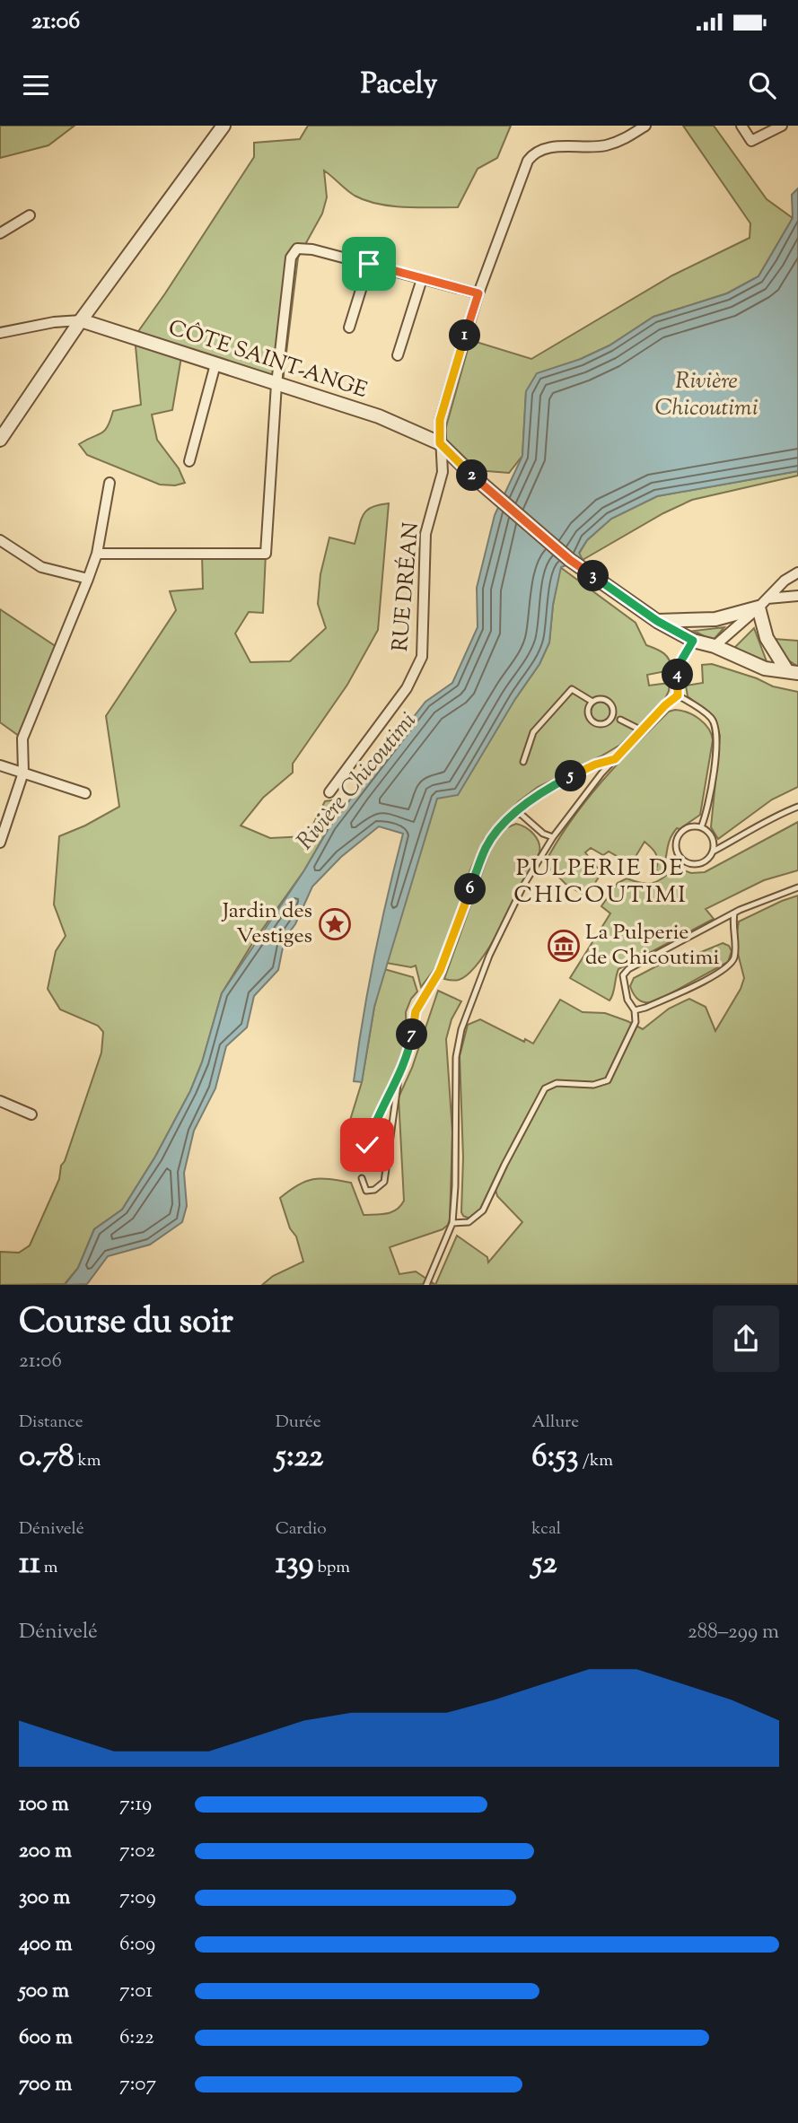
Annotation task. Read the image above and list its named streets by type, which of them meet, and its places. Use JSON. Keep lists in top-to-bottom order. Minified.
{"streets":{"street":["CÔTE SAINT-ANGE","RUE DRÉAN"]},"crossings":[["CÔTE SAINT-ANGE","RUE DRÉAN"]],"districts":["PULPERIE DE CHICOUTIMI"],"water":["Rivière Chicoutimi"],"places":{"place":["Jardin des Vestiges"],"museum":["La Pulperie de Chicoutimi"]},"page":{"status":"21:06","header":"Pacely","pins":["1","2","3","4","5","6","7"],"heading":["Course du soir","21:06"],"stats":[["Distance","0.78 km"],["Durée","5:22"],["Allure","6:53 /km"],["Dénivelé","11 m"],["Cardio","139 bpm"],["kcal","52"]],"chart":["Dénivelé","288–299 m"],"list":[{"name":"100 m","note":"7:19"},{"name":"200 m","note":"7:02"},{"name":"300 m","note":"7:09"},{"name":"400 m","note":"6:09"},{"name":"500 m","note":"7:01"},{"name":"600 m","note":"6:22"},{"name":"700 m","note":"7:07"}]}}
